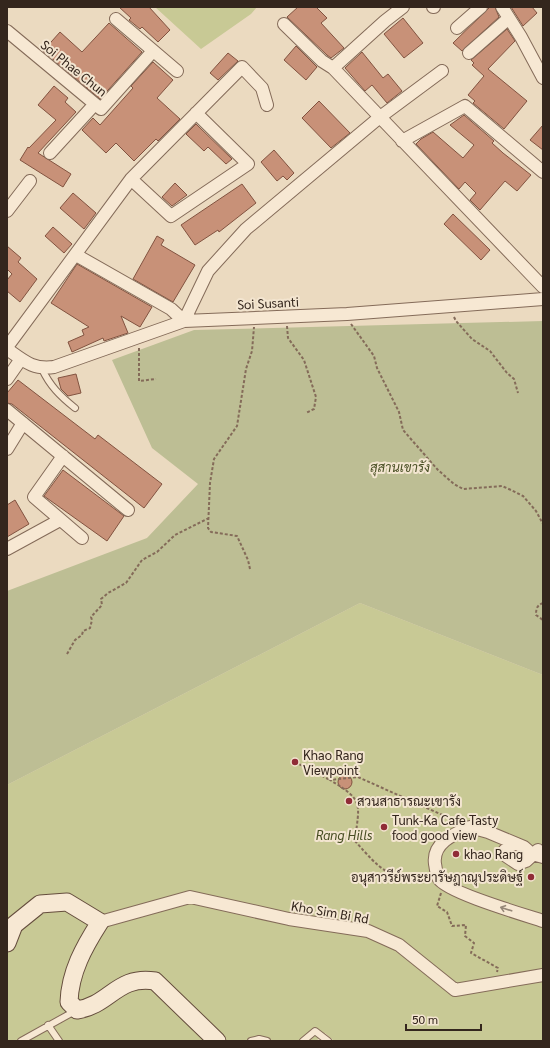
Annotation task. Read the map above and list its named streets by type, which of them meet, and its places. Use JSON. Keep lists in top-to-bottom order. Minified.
{"streets":{"street":["Soi Phae Chun","Soi Susanti","Kho Sim Bi Rd"]},"parks":["สุสานเขารัง","Rang Hills"],"places":["Khao Rang Viewpoint","สวนสาธารณะเขารัง","Tunk-Ka Cafe Tasty food good view","khao Rang","อนุสาวรีย์พระยารัษฎาณุประดิษฐ์"],"scale_bar":"50 m"}
